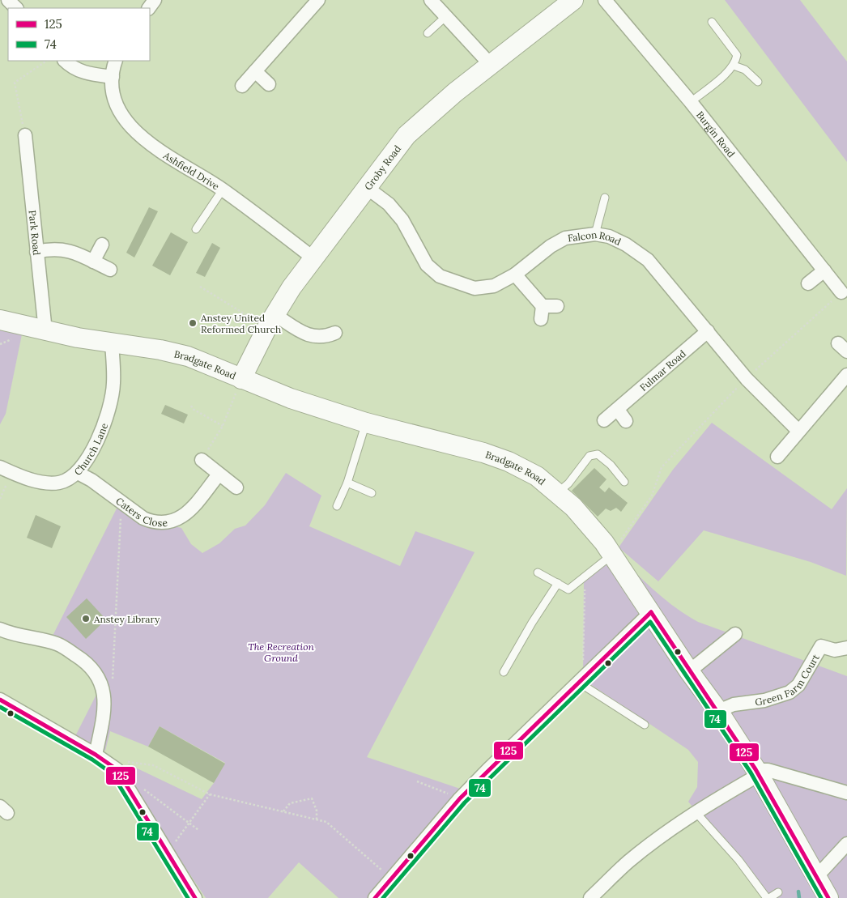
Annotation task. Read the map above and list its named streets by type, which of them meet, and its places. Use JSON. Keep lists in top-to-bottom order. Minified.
{"streets":{"street":["Burgin Road","Groby Road","Ashfield Drive","Park Road","Falcon Road","Bradgate Road","Fulmar Road","Church Lane","Caters Close","Green Farm Court"]},"crossings":[["Groby Road","Ashfield Drive"],["Groby Road","Falcon Road"],["Groby Road","Bradgate Road"],["Park Road","Bradgate Road"],["Falcon Road","Fulmar Road"],["Bradgate Road","Church Lane"],["Bradgate Road","Green Farm Court"],["Church Lane","Caters Close"]],"parks":["The Recreation Ground"],"places":["Anstey United Reformed Church","Anstey Library"],"lines":["transit line 125","transit line 74"],"legend":["125","74"]}
